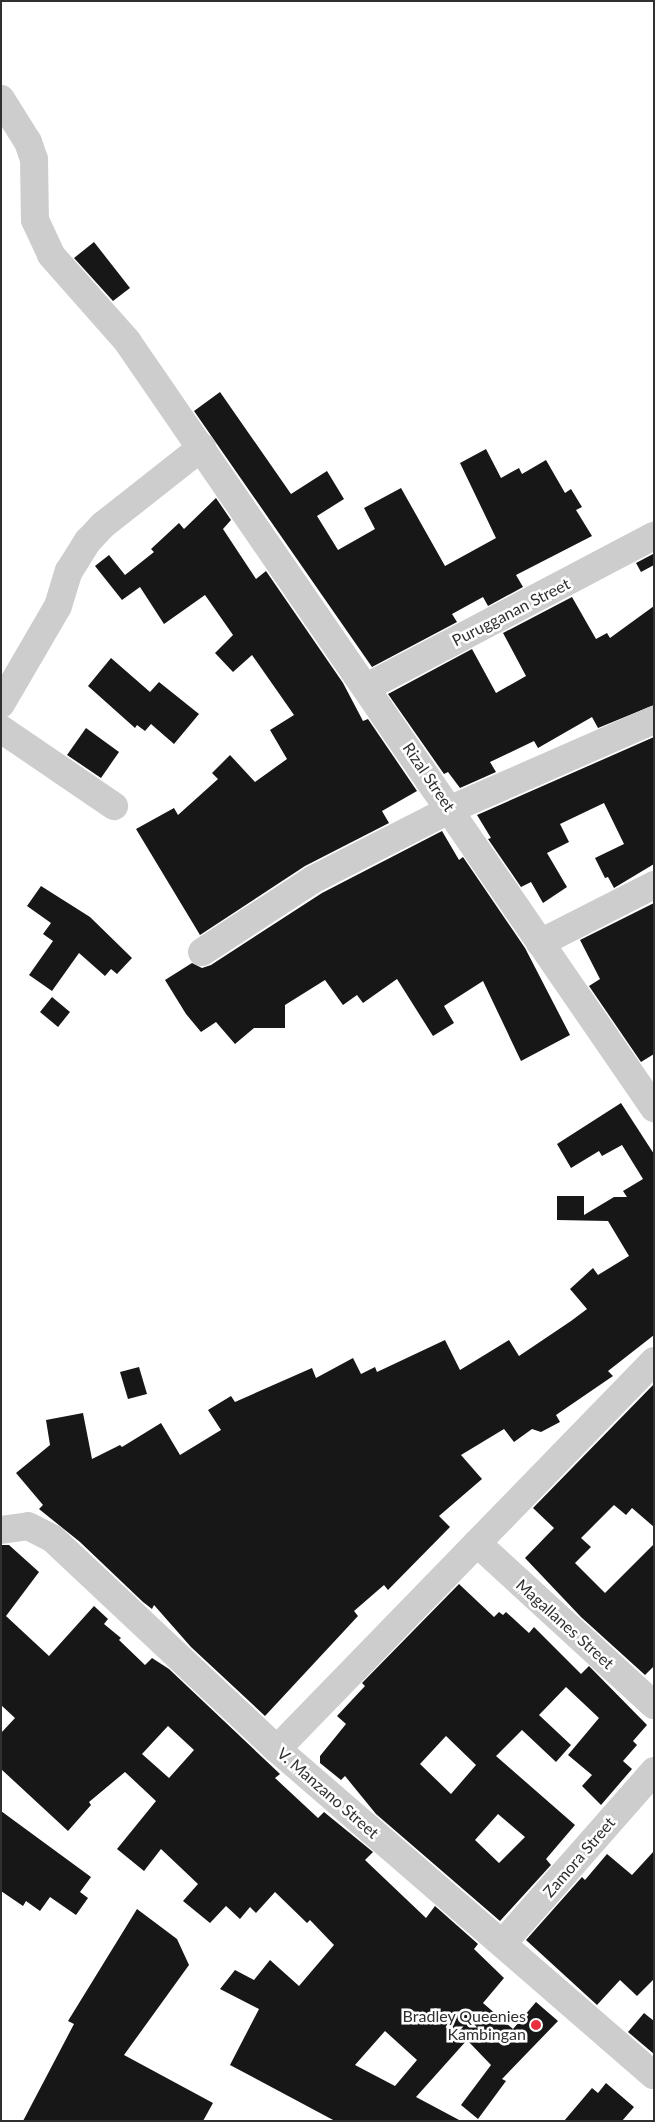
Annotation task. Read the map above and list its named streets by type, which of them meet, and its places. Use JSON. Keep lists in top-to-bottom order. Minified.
{"streets":{"street":["Purugganan Street","Rizal Street","Magallanes Street","V. Manzano Street","Zamora Street"]},"crossings":[["Purugganan Street","Rizal Street"],["V. Manzano Street","Zamora Street"]],"places":["Bradley Queenies Kambingan"]}
